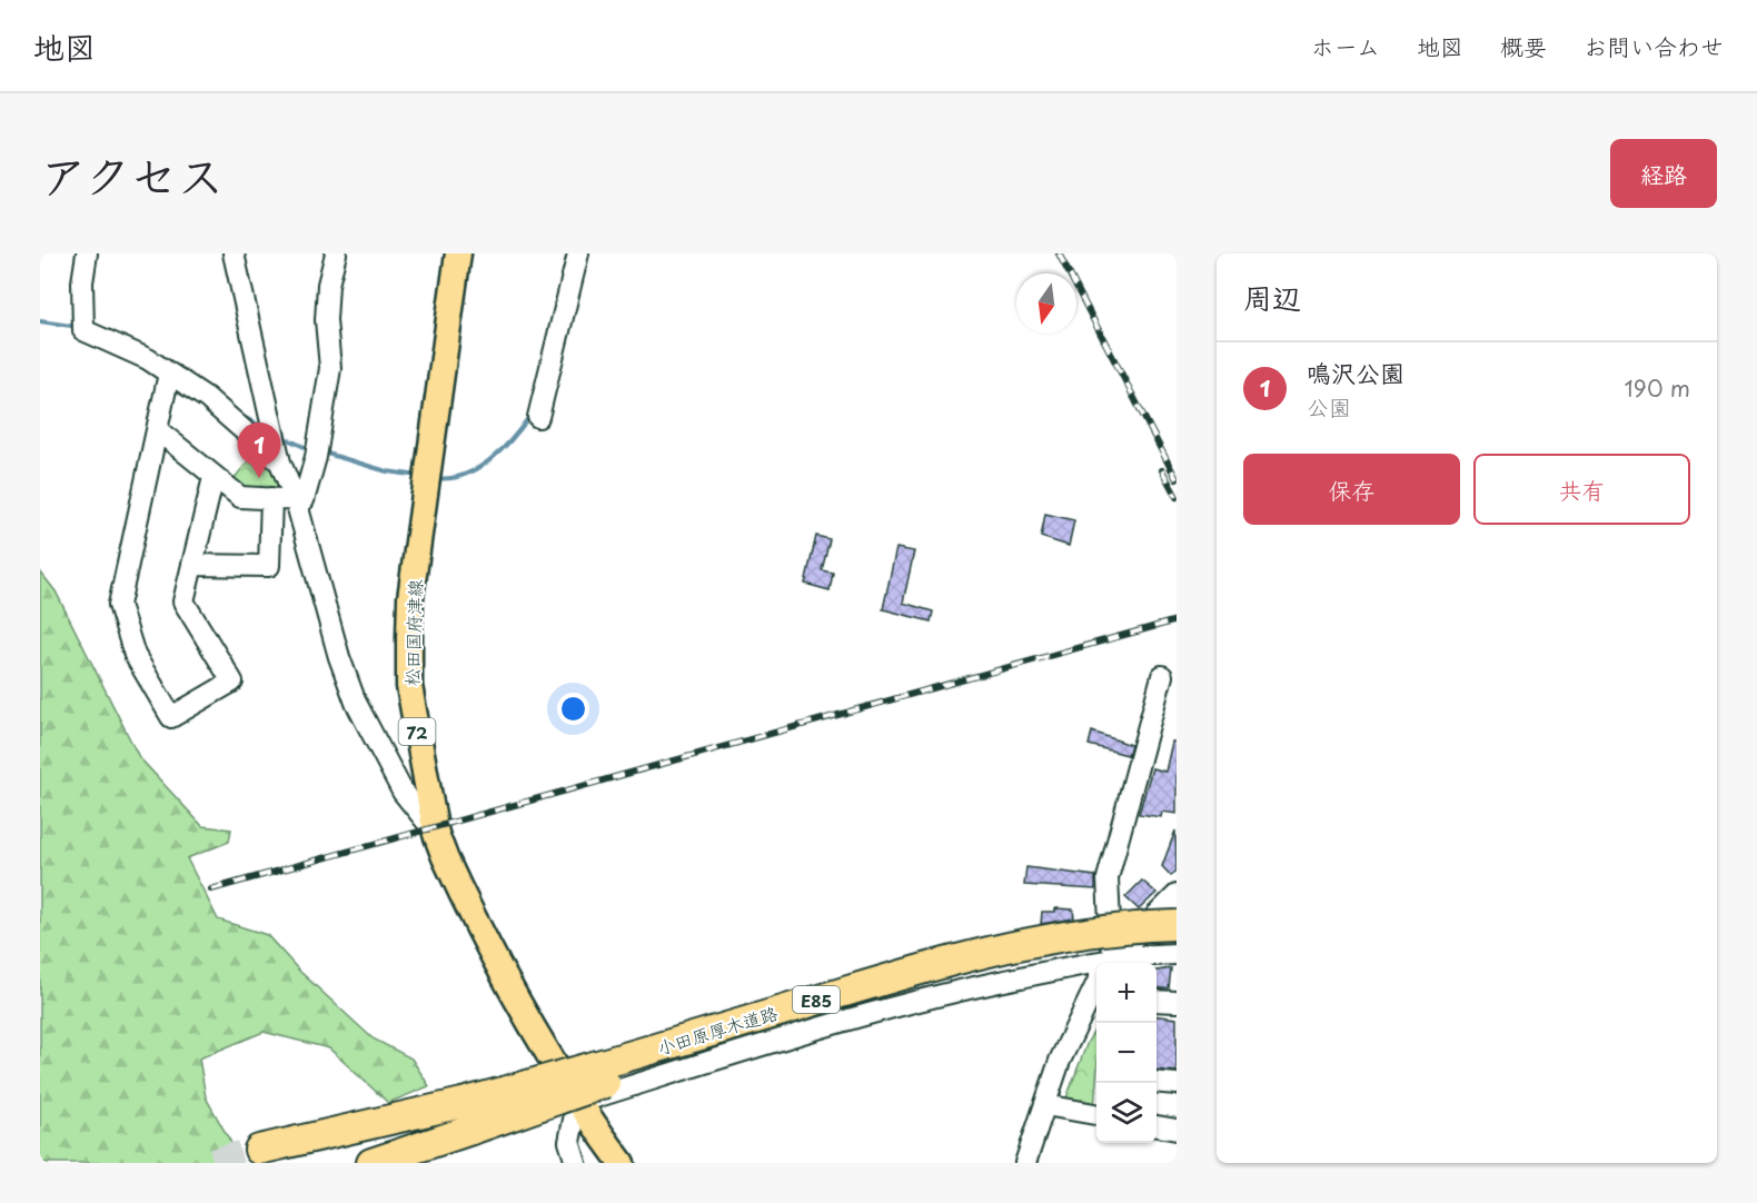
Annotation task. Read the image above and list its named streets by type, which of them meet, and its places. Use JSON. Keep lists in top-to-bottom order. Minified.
{"streets":{"highway":["E85","小田原厚木道路"],"main road":["松田国府津線","72"]},"north":"bottom","page":{"header":"地図","nav":["ホーム","地図","概要","お問い合わせ"],"title":"アクセス","buttons":["経路",["保存","共有"]],"heading":"周辺","list":[{"mark":"1","name":"鳴沢公園","note":"公園","value":"190 m"}],"pins":"1","map_buttons":["+","−"]}}
